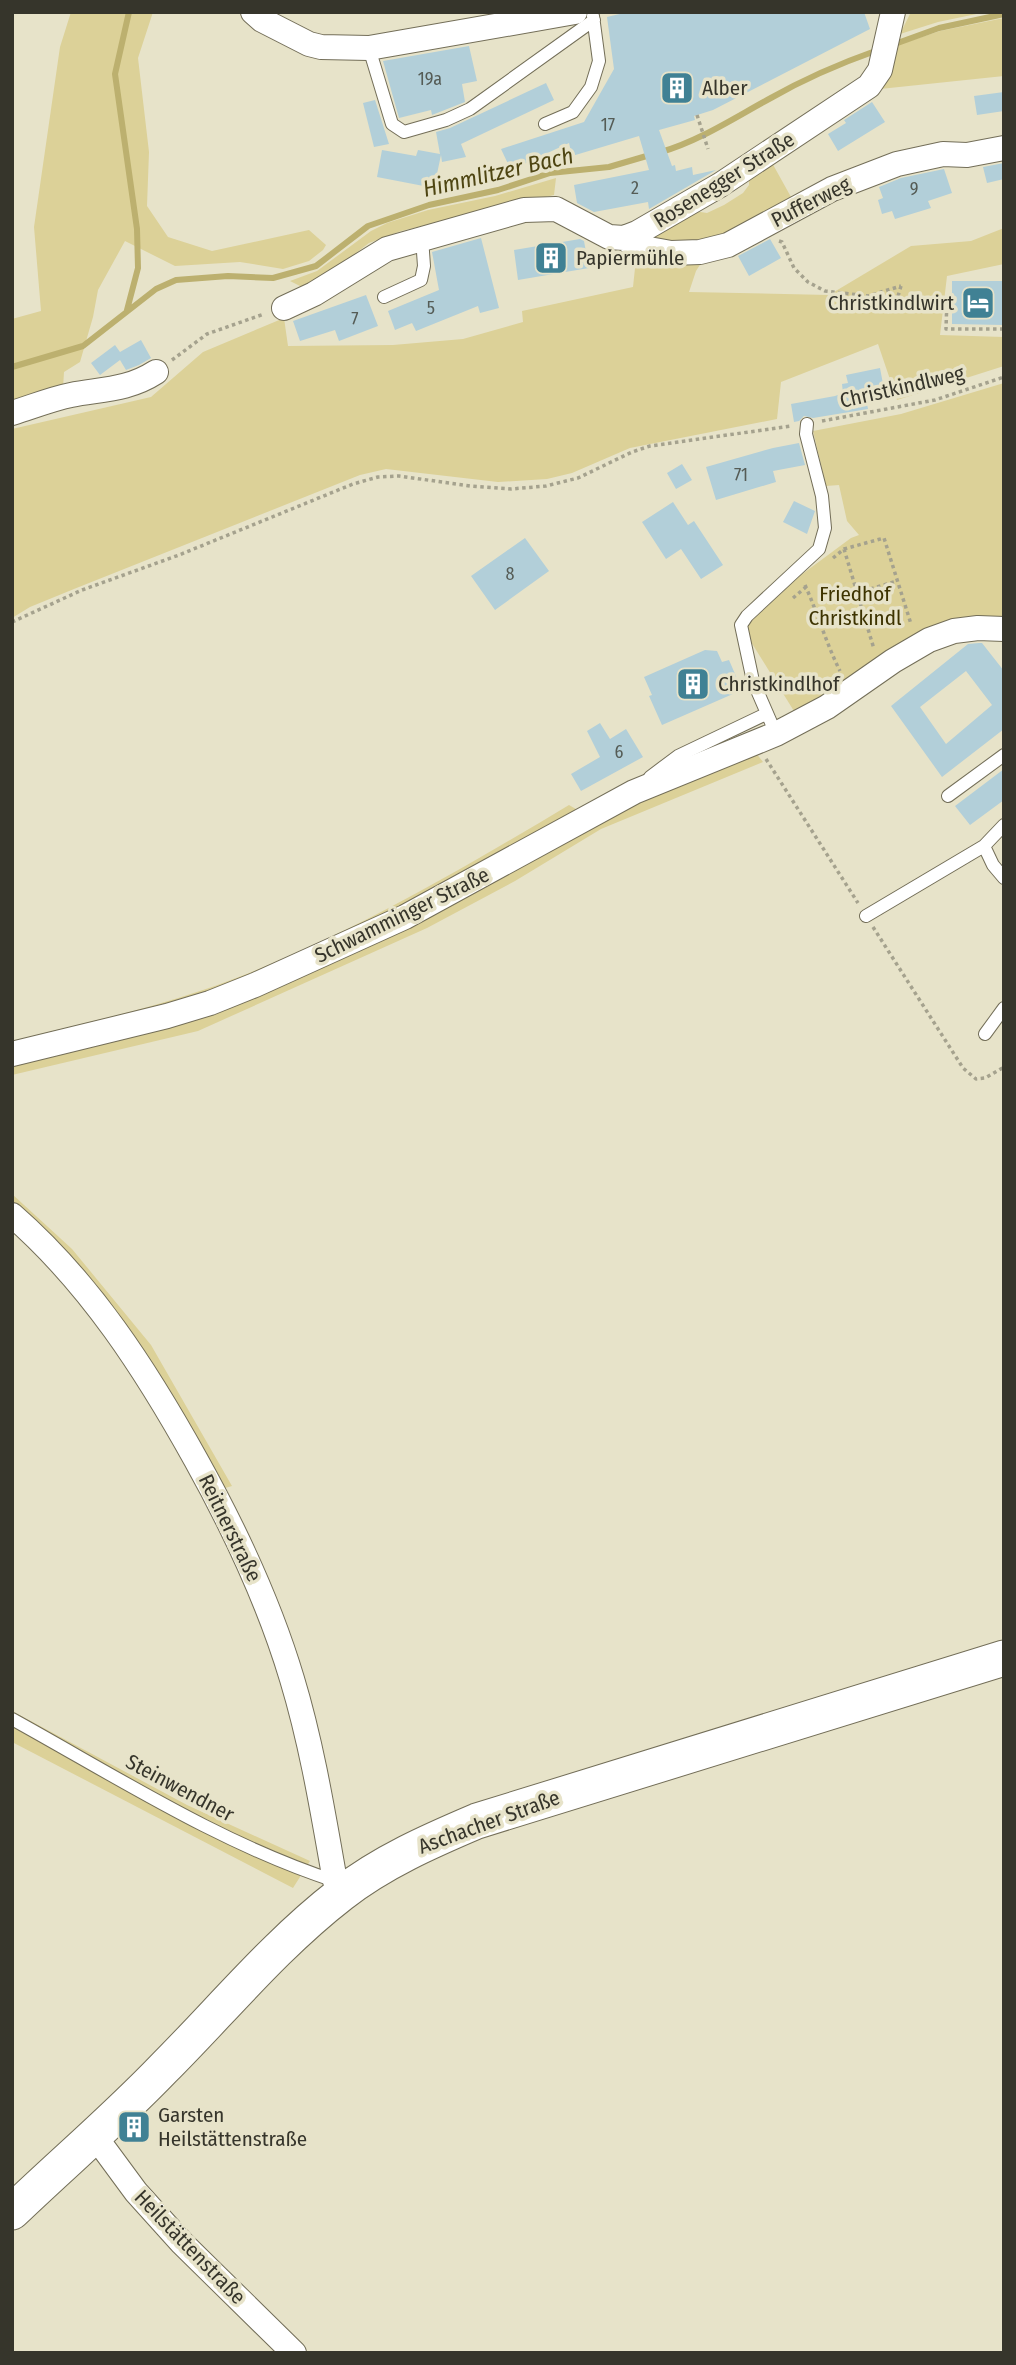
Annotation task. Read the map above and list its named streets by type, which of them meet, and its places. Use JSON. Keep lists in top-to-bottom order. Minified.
{"streets":{"street":["Rosenegger Straße","Pufferweg","Schwamminger Straße","Reitnerstraße","Aschacher Straße","Heilstättenstraße"],"lane":["Steinwendner"],"path":["Christkindlweg"]},"crossings":[["Rosenegger Straße","Pufferweg"],["Reitnerstraße","Steinwendner"],["Reitnerstraße","Aschacher Straße"],["Steinwendner","Aschacher Straße"],["Aschacher Straße","Heilstättenstraße"]],"water":["Himmlitzer Bach"],"parks":["Friedhof Christkindl"],"places":{"building":["Alber","Papiermühle","Christkindlhof","Garsten Heilstättenstraße"],"hotel":["Christkindlwirt"]},"house_numbers":["19a","17","2","9","5","7","71","8","6"]}
